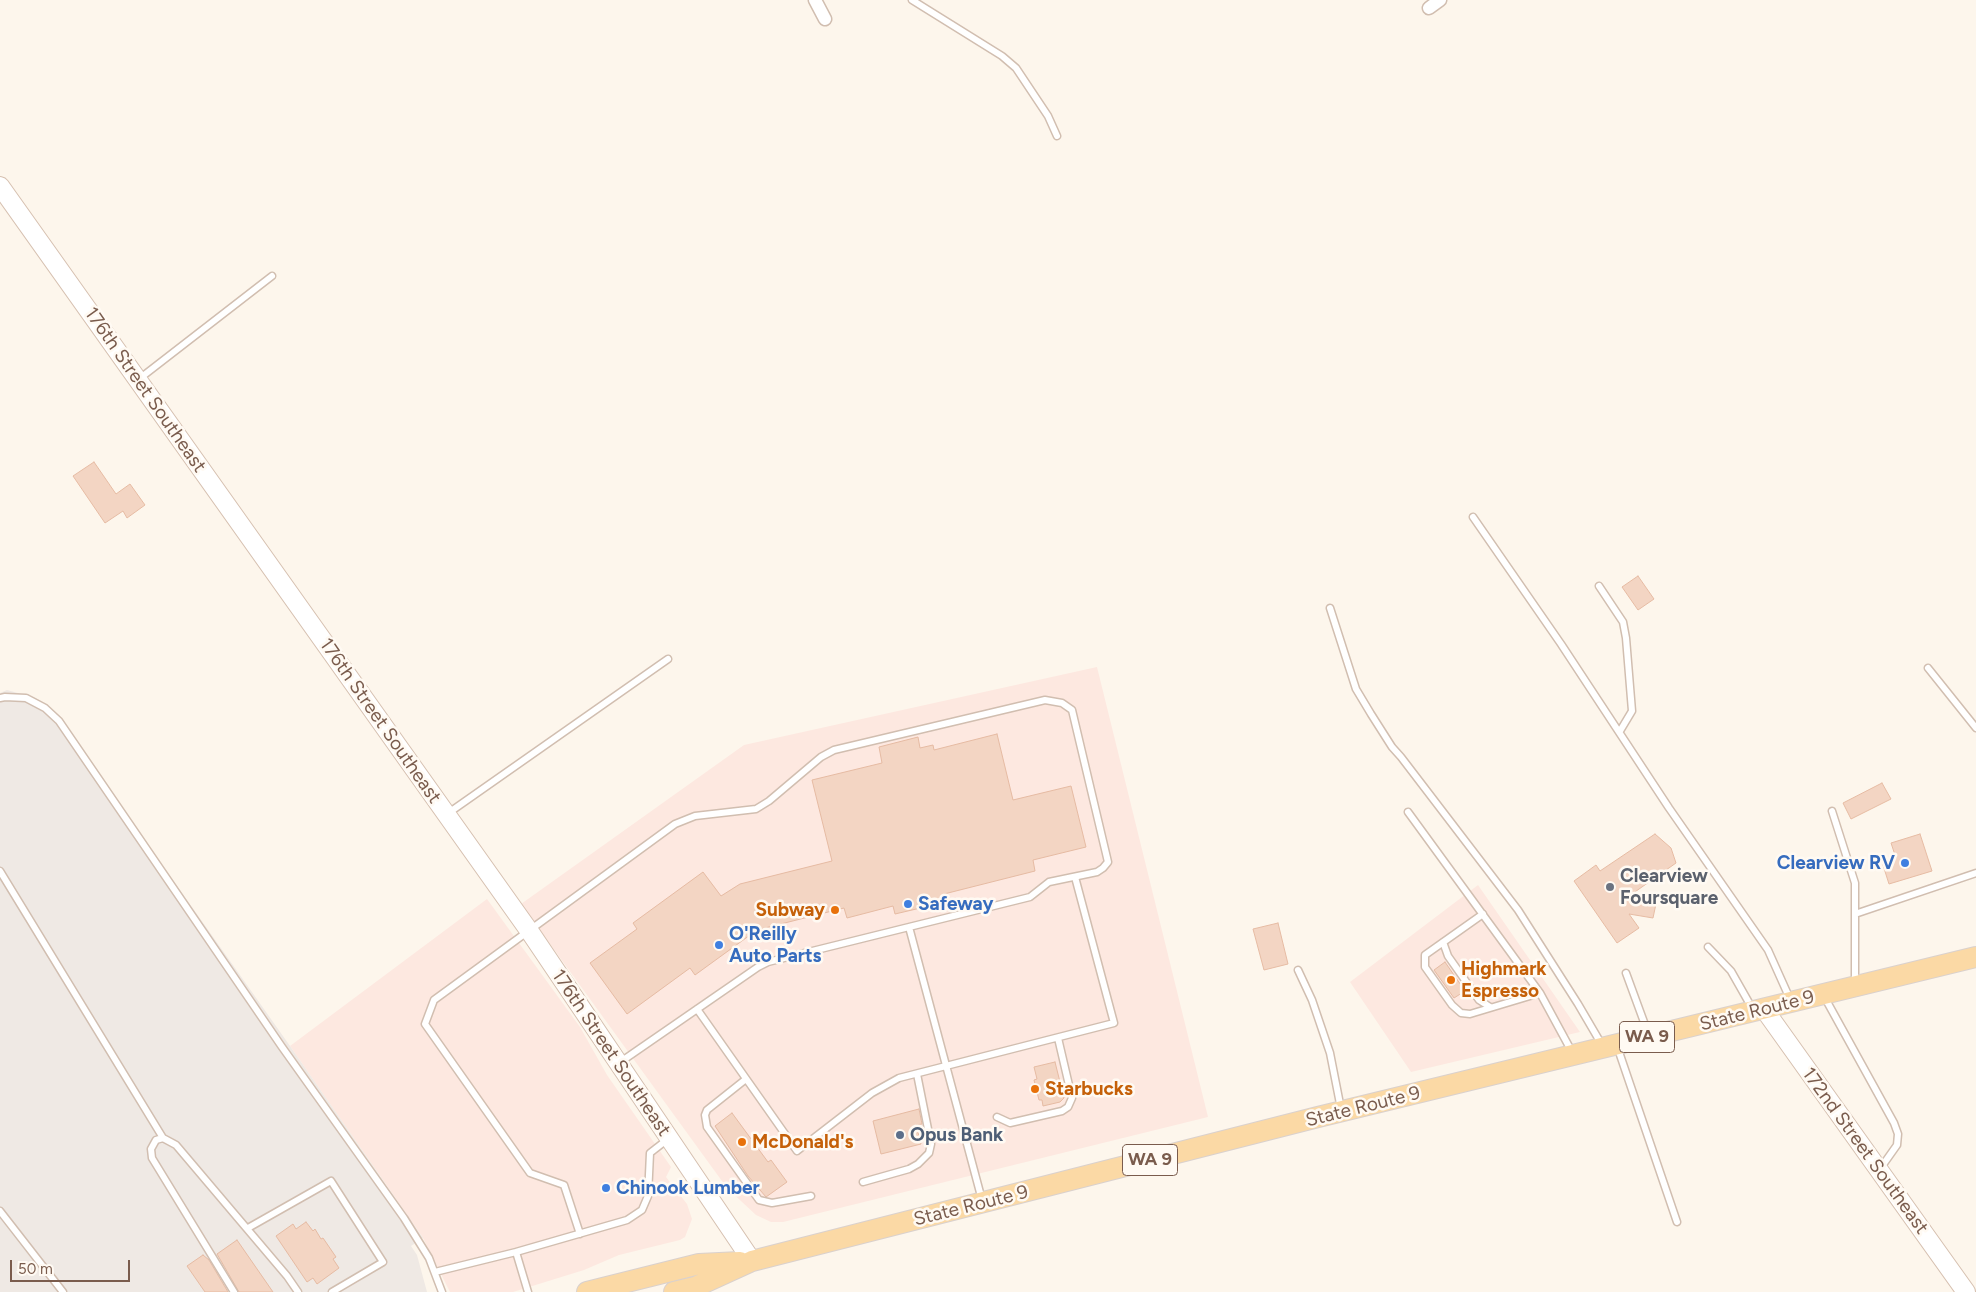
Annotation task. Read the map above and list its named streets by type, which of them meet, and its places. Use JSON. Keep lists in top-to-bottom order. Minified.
{"streets":{"main road":["State Route 9","WA 9"],"street":["176th Street Southeast","172nd Street Southeast"]},"crossings":[["176th Street Southeast","State Route 9"],["State Route 9","172nd Street Southeast"]],"places":["Clearview RV","Clearview Foursquare","Safeway","Subway","O'Reilly Auto Parts","Highmark Espresso","Starbucks","Opus Bank","McDonald's","Chinook Lumber"],"scale_bar":"50 m"}
